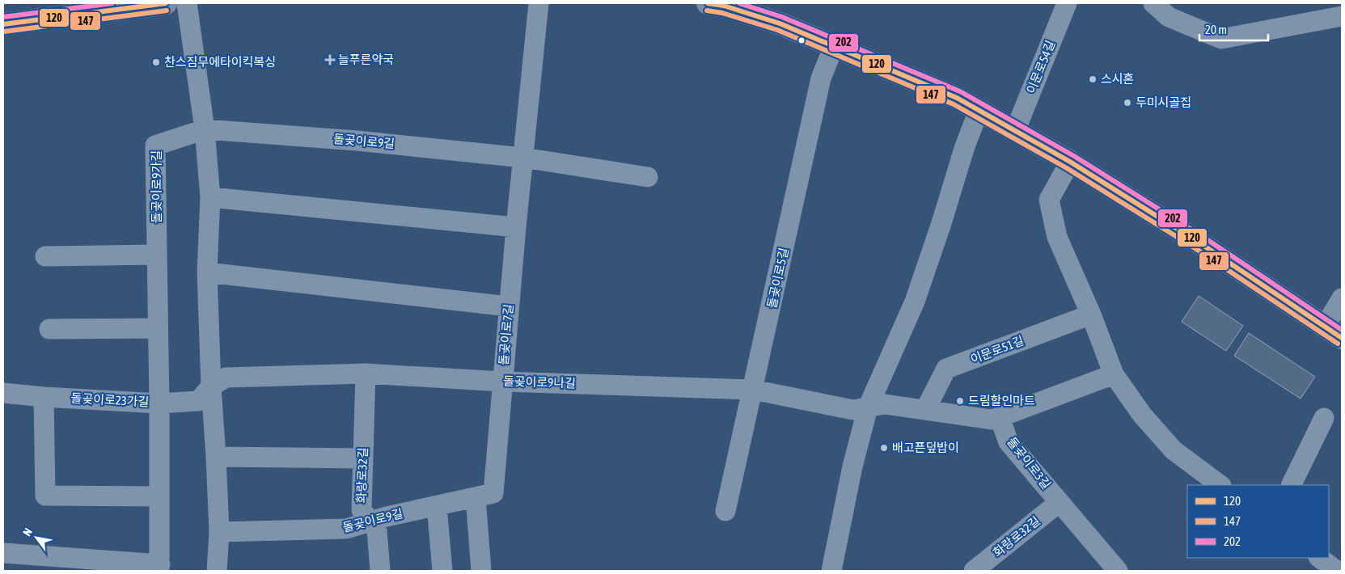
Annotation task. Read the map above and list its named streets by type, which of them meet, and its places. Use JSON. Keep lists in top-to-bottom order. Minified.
{"streets":{"street":["이문로54길","돌곶이로9길","돌곶이로9가길","돌곶이로5길","돌곶이로7길","이문로51길","돌곶이로9나길","돌곶이로23가길","돌곶이로3길","화랑로32길"]},"crossings":[["돌곶이로9길","돌곶이로9가길"],["돌곶이로9길","돌곶이로7길"],["돌곶이로9길","화랑로32길"],["돌곶이로9가길","돌곶이로23가길"],["돌곶이로5길","돌곶이로9나길"],["돌곶이로7길","돌곶이로9나길"],["돌곶이로9나길","돌곶이로23가길"],["돌곶이로9나길","화랑로32길"],["돌곶이로3길","화랑로32길"]],"places":{"health":["늘푸른약국"],"other":["찬스짐무에타이킥복싱","스시혼","두미시골집","드림할인마트","배고픈덮밥이"]},"lines":["transit line 120","transit line 202","transit line 147"],"legend":["120","147","202"],"scale_bar":"20 m","north":"top left"}
